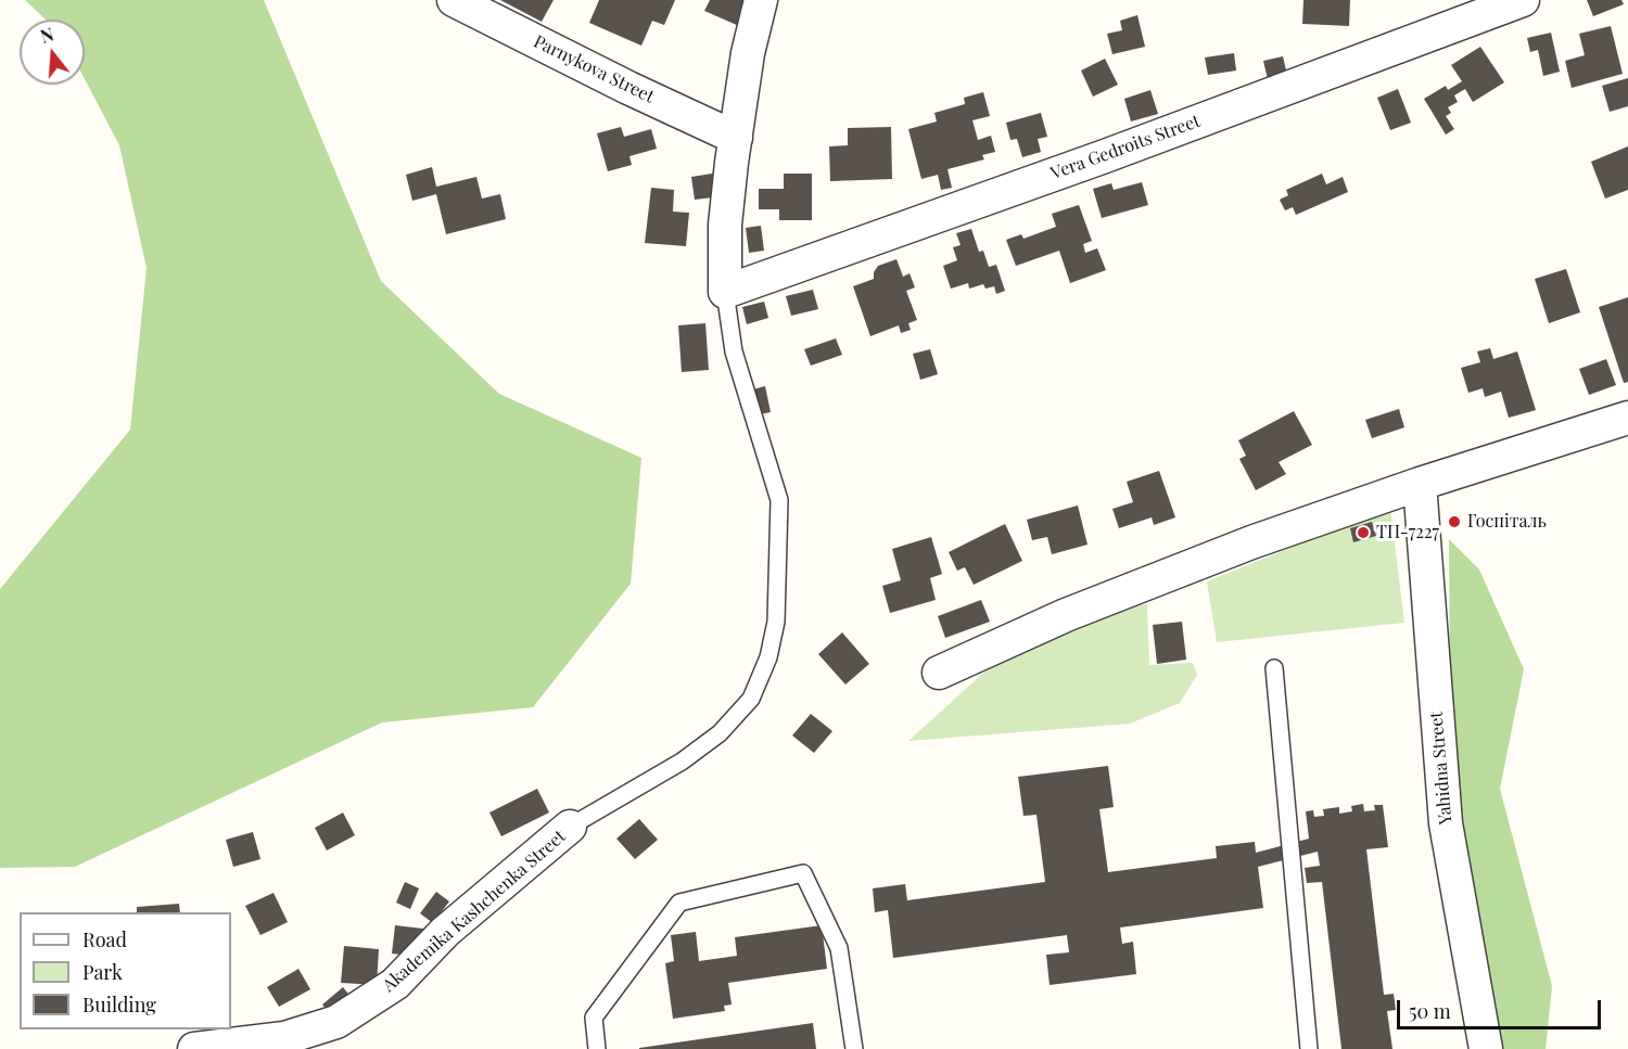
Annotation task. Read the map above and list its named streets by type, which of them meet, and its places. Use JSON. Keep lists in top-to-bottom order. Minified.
{"streets":{"street":["Parnykova Street","Vera Gedroits Street","Yahidna Street","Akademika Kashchenka Street"]},"crossings":[["Parnykova Street","Akademika Kashchenka Street"],["Vera Gedroits Street","Akademika Kashchenka Street"]],"places":["Госпіталь","ТП-7227"],"legend":["Road","Park","Building"],"scale_bar":"50 m","north":"top"}
